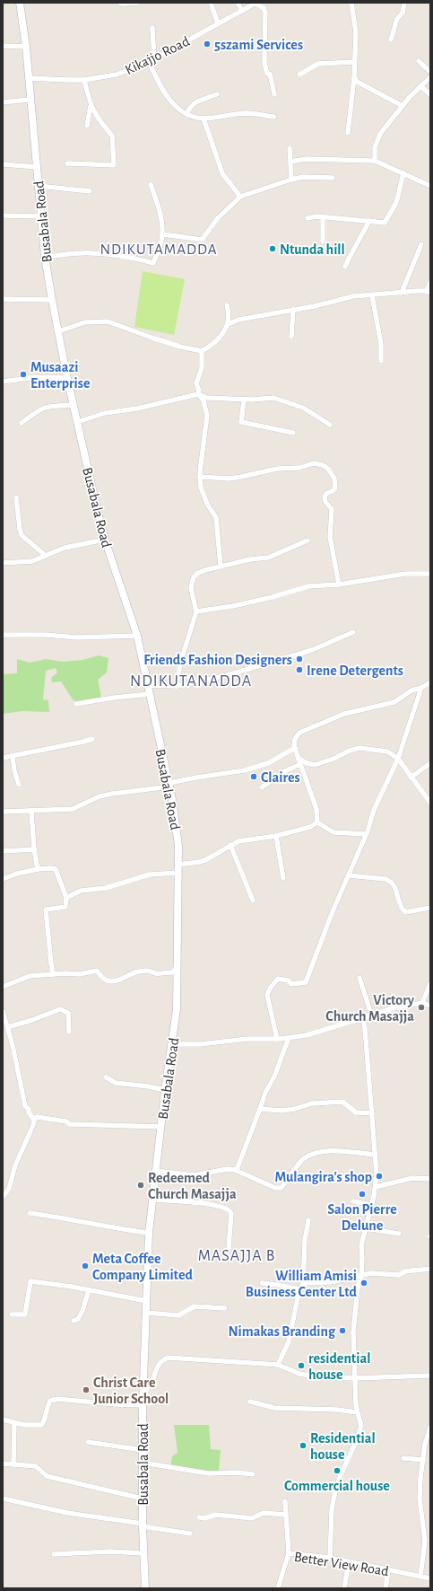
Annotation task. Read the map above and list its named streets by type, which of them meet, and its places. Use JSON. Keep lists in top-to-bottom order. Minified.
{"streets":{"street":["Kikajjo Road","Busabala Road","Better View Road"]},"crossings":[["Kikajjo Road","Busabala Road"]],"districts":["NDIKUTAMADDA","NDIKUTANADDA","MASAJJA B"],"places":["5szami Services","Ntunda hill","Musaazi Enterprise","Friends Fashion Designers","Irene Detergents","Claires","Victory Church Masajja","Mulangira's shop","Redeemed Church Masajja","Salon Pierre Delune","Meta Coffee Company Limited","William Amisi Business Center Ltd","Nimakas Branding","residential house","Christ Care Junior School","Residential house","Commercial house"]}
